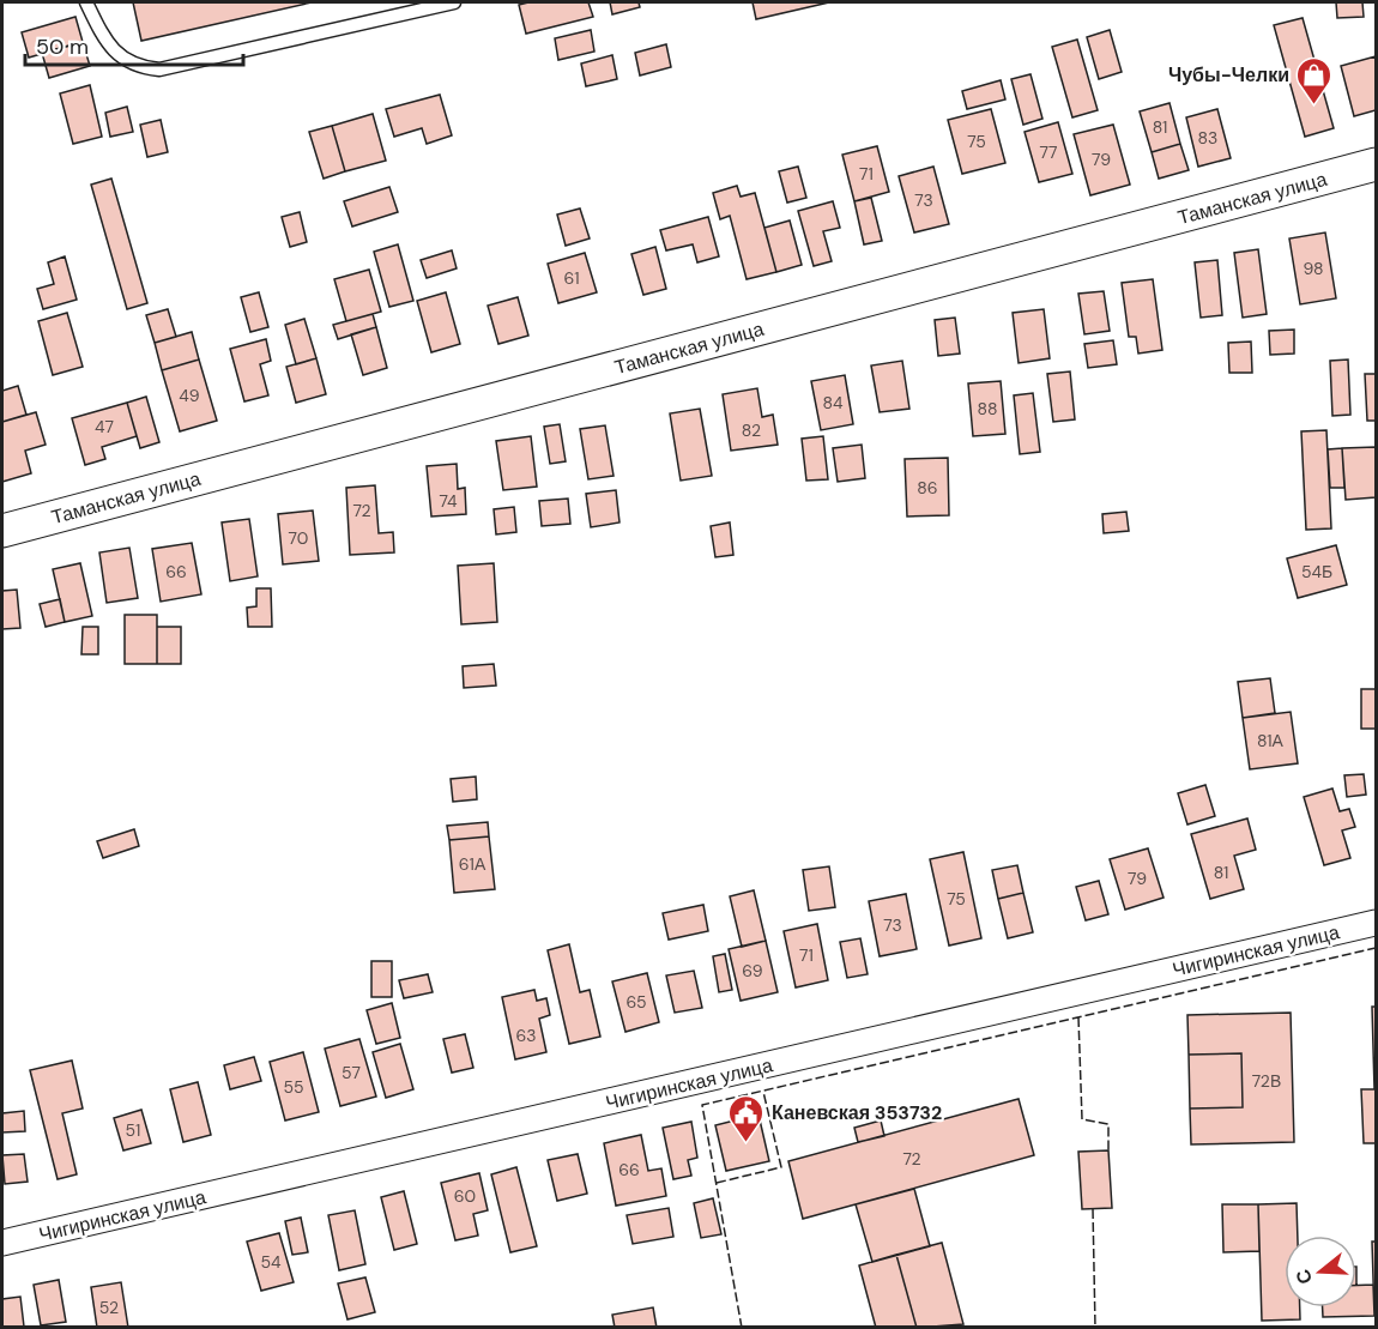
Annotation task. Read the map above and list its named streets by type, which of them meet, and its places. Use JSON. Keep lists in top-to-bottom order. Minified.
{"streets":{"street":["Таманская улица","Чигиринская улица"]},"places":{"shop":["Чубы-Челки"],"public building":["Каневская 353732"]},"house_numbers":["81","83","75","77","79","71","73","98","61","49","84","88","47","82","86","74","72","70","66","54Б","81А","61А","81","79","75","73","71","69","65","63","57","72В","55","51","72","66","60","54","52"],"scale_bar":"50 m","north":"left"}
